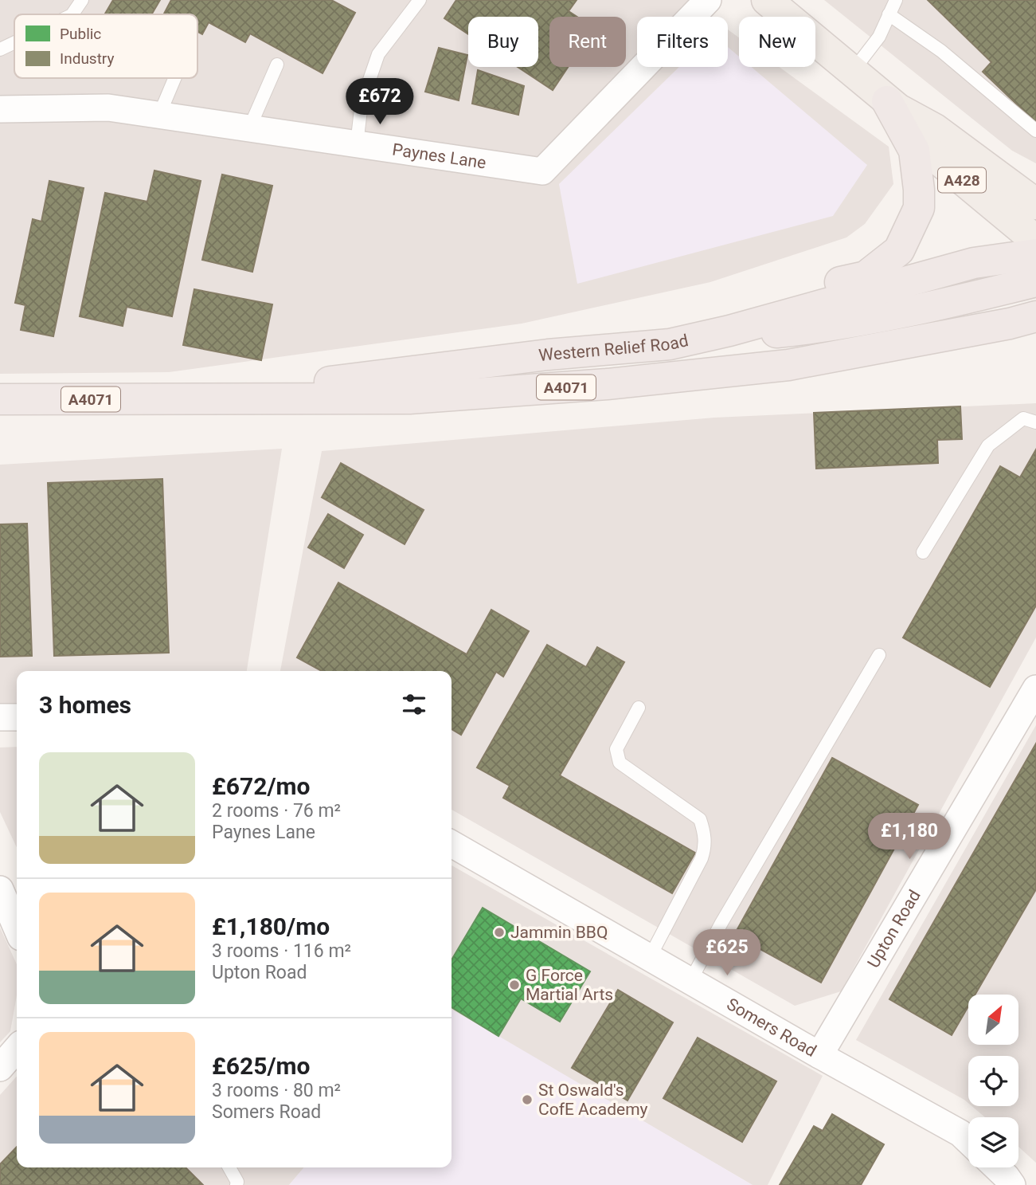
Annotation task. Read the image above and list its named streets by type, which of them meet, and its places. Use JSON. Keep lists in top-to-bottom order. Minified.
{"streets":{"highway":["Western Relief Road","A4071"],"main road":["A428"],"street":["Paynes Lane","Upton Road","Somers Road"]},"crossings":[["Upton Road","Somers Road"]],"places":["Jammin BBQ","G Force Martial Arts","St Oswald's CofE Academy"],"legend":["Public","Industry"],"north":"top right","page":{"chip":["Buy","Rent","Filters","New"],"price":["£672","£1,180","£625"],"heading":"3 homes","list":[{"name":"£672/mo","note":"2 rooms · 76 m² · Paynes Lane"},{"name":"£1,180/mo","note":"3 rooms · 116 m² · Upton Road"},{"name":"£625/mo","note":"3 rooms · 80 m² · Somers Road"}]}}
